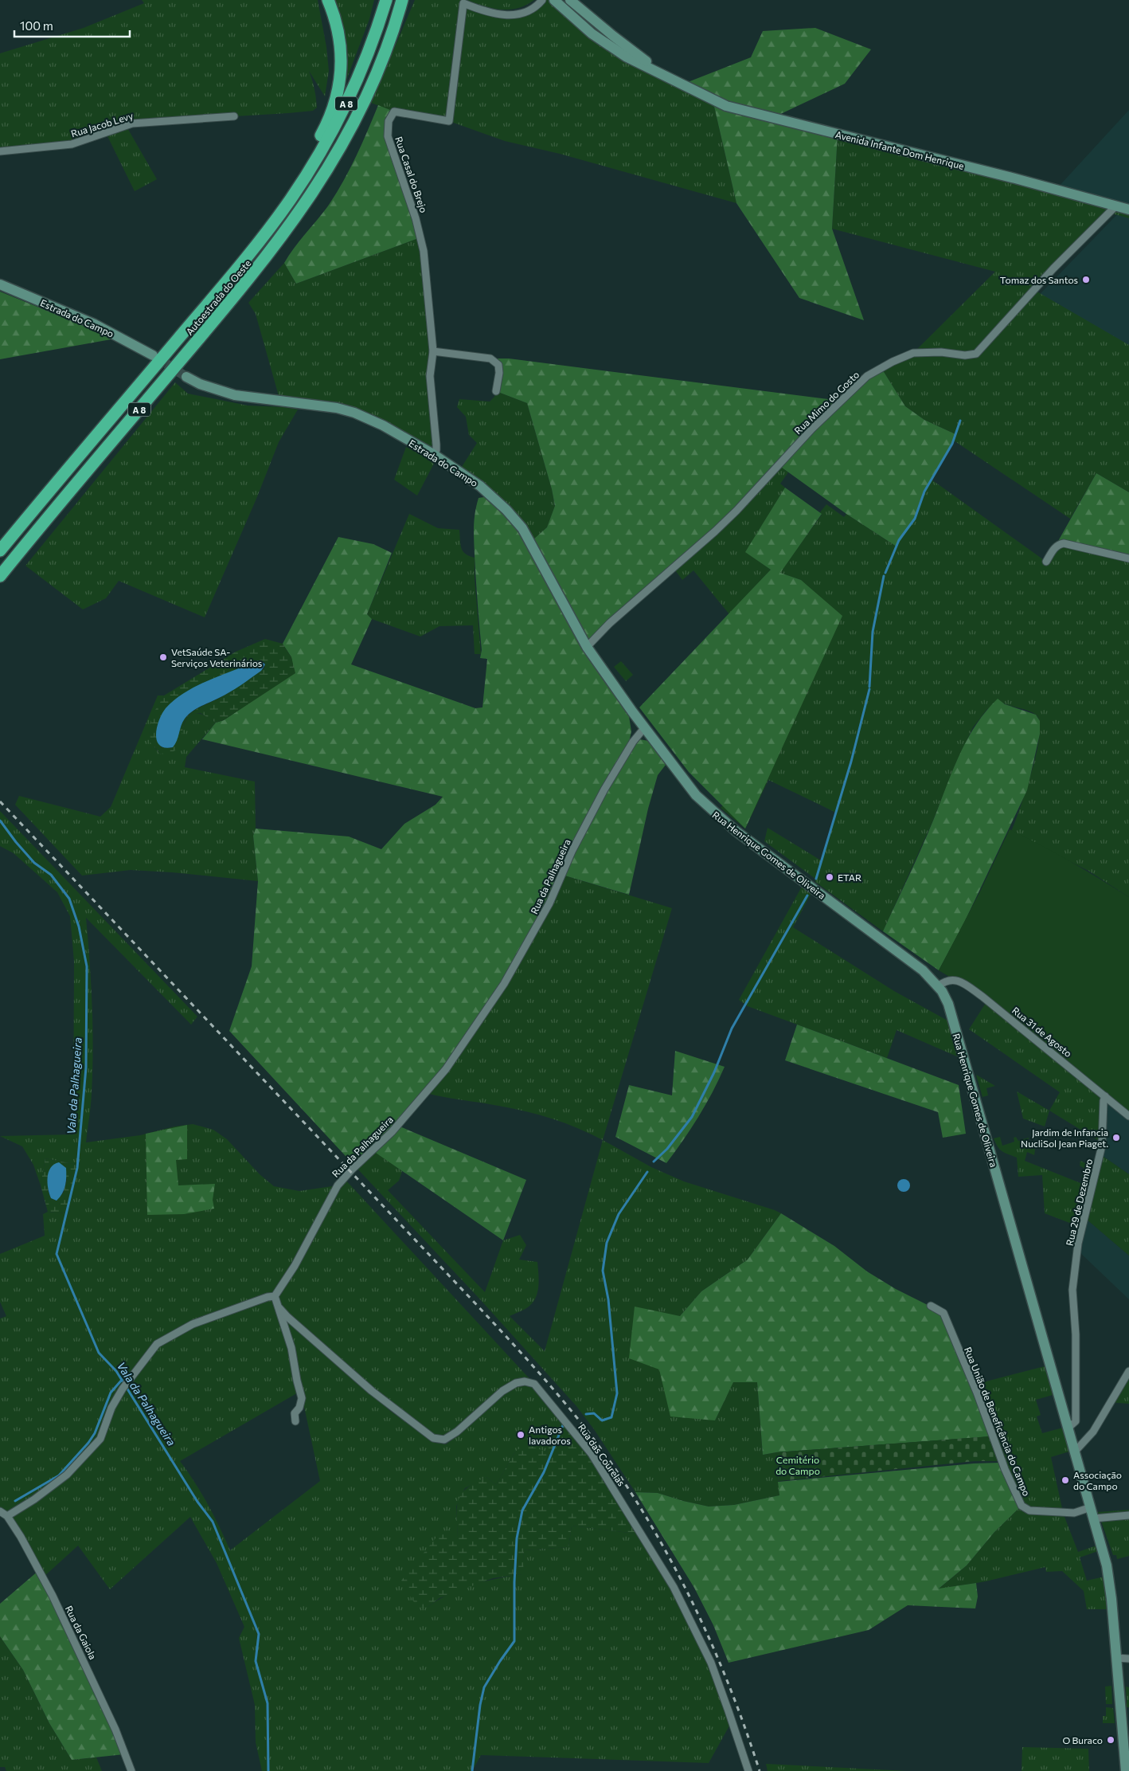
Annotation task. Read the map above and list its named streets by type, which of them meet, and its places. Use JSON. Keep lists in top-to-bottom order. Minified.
{"streets":{"highway":["A 8","Autoestrada do Oeste"],"street":["Rua Jacob Levy","Avenida Infante Dom Henrique","Rua Casal do Brejo","Estrada do Campo","Rua Mimo do Gosto","Rua Henrique Gomes de Oliveira","Rua da Palhagueira","Rua 31 de Agosto","Rua 29 de Dezembro","Rua União de Beneficência do Campo","Rua das Courelas","Rua da Gaiola"]},"crossings":[["Avenida Infante Dom Henrique","Rua Mimo do Gosto"],["Rua Casal do Brejo","Estrada do Campo"],["Estrada do Campo","Rua Mimo do Gosto"],["Estrada do Campo","Rua Henrique Gomes de Oliveira"],["Rua Henrique Gomes de Oliveira","Rua da Palhagueira"],["Rua Henrique Gomes de Oliveira","Rua 31 de Agosto"],["Rua Henrique Gomes de Oliveira","Rua 29 de Dezembro"],["Rua Henrique Gomes de Oliveira","Rua União de Beneficência do Campo"],["Rua 31 de Agosto","Rua 29 de Dezembro"]],"water":["Vala da Palhagueira"],"parks":["Cemitério do Campo"],"places":["Tomaz dos Santos","VetSaúde SA- Serviços Veterinários","ETAR","Jardim de Infancia NucliSol Jean Piaget.","Antigos lavadoros","Associação do Campo","O Buraco"],"scale_bar":"100 m"}
